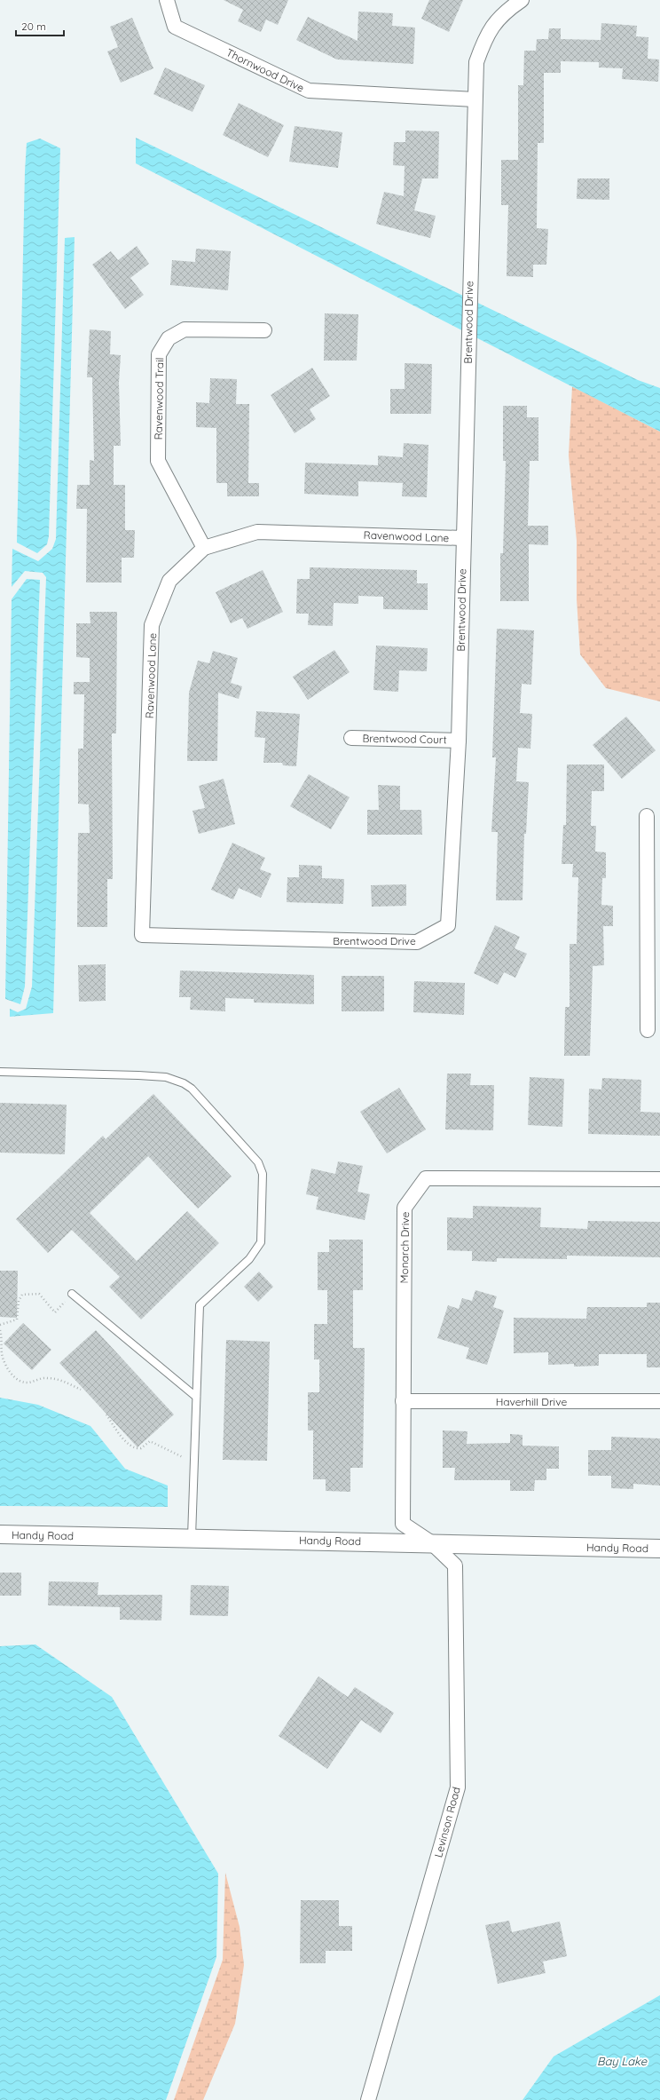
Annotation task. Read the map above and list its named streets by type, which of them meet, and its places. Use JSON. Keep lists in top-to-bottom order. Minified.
{"streets":{"street":["Thornwood Drive","Brentwood Drive","Ravenwood Trail","Ravenwood Lane","Brentwood Court","Monarch Drive","Haverhill Drive","Handy Road","Levinson Road"]},"crossings":[["Thornwood Drive","Brentwood Drive"],["Brentwood Drive","Ravenwood Lane"],["Brentwood Drive","Brentwood Court"],["Ravenwood Trail","Ravenwood Lane"],["Monarch Drive","Haverhill Drive"],["Monarch Drive","Handy Road"],["Monarch Drive","Levinson Road"],["Handy Road","Levinson Road"]],"water":["Bay Lake"],"scale_bar":"20 m"}
